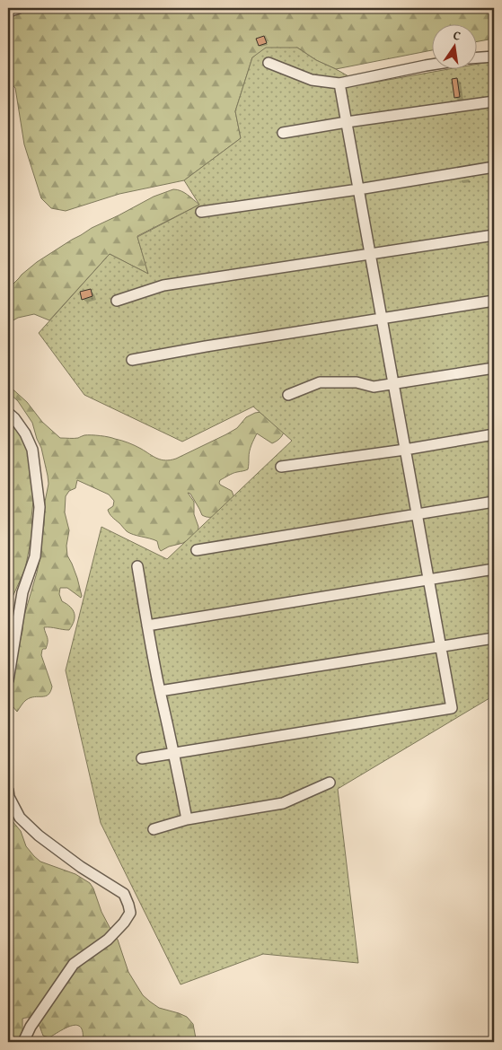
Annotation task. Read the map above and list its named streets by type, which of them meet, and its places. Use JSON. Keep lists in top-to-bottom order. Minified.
{"north":"top"}
